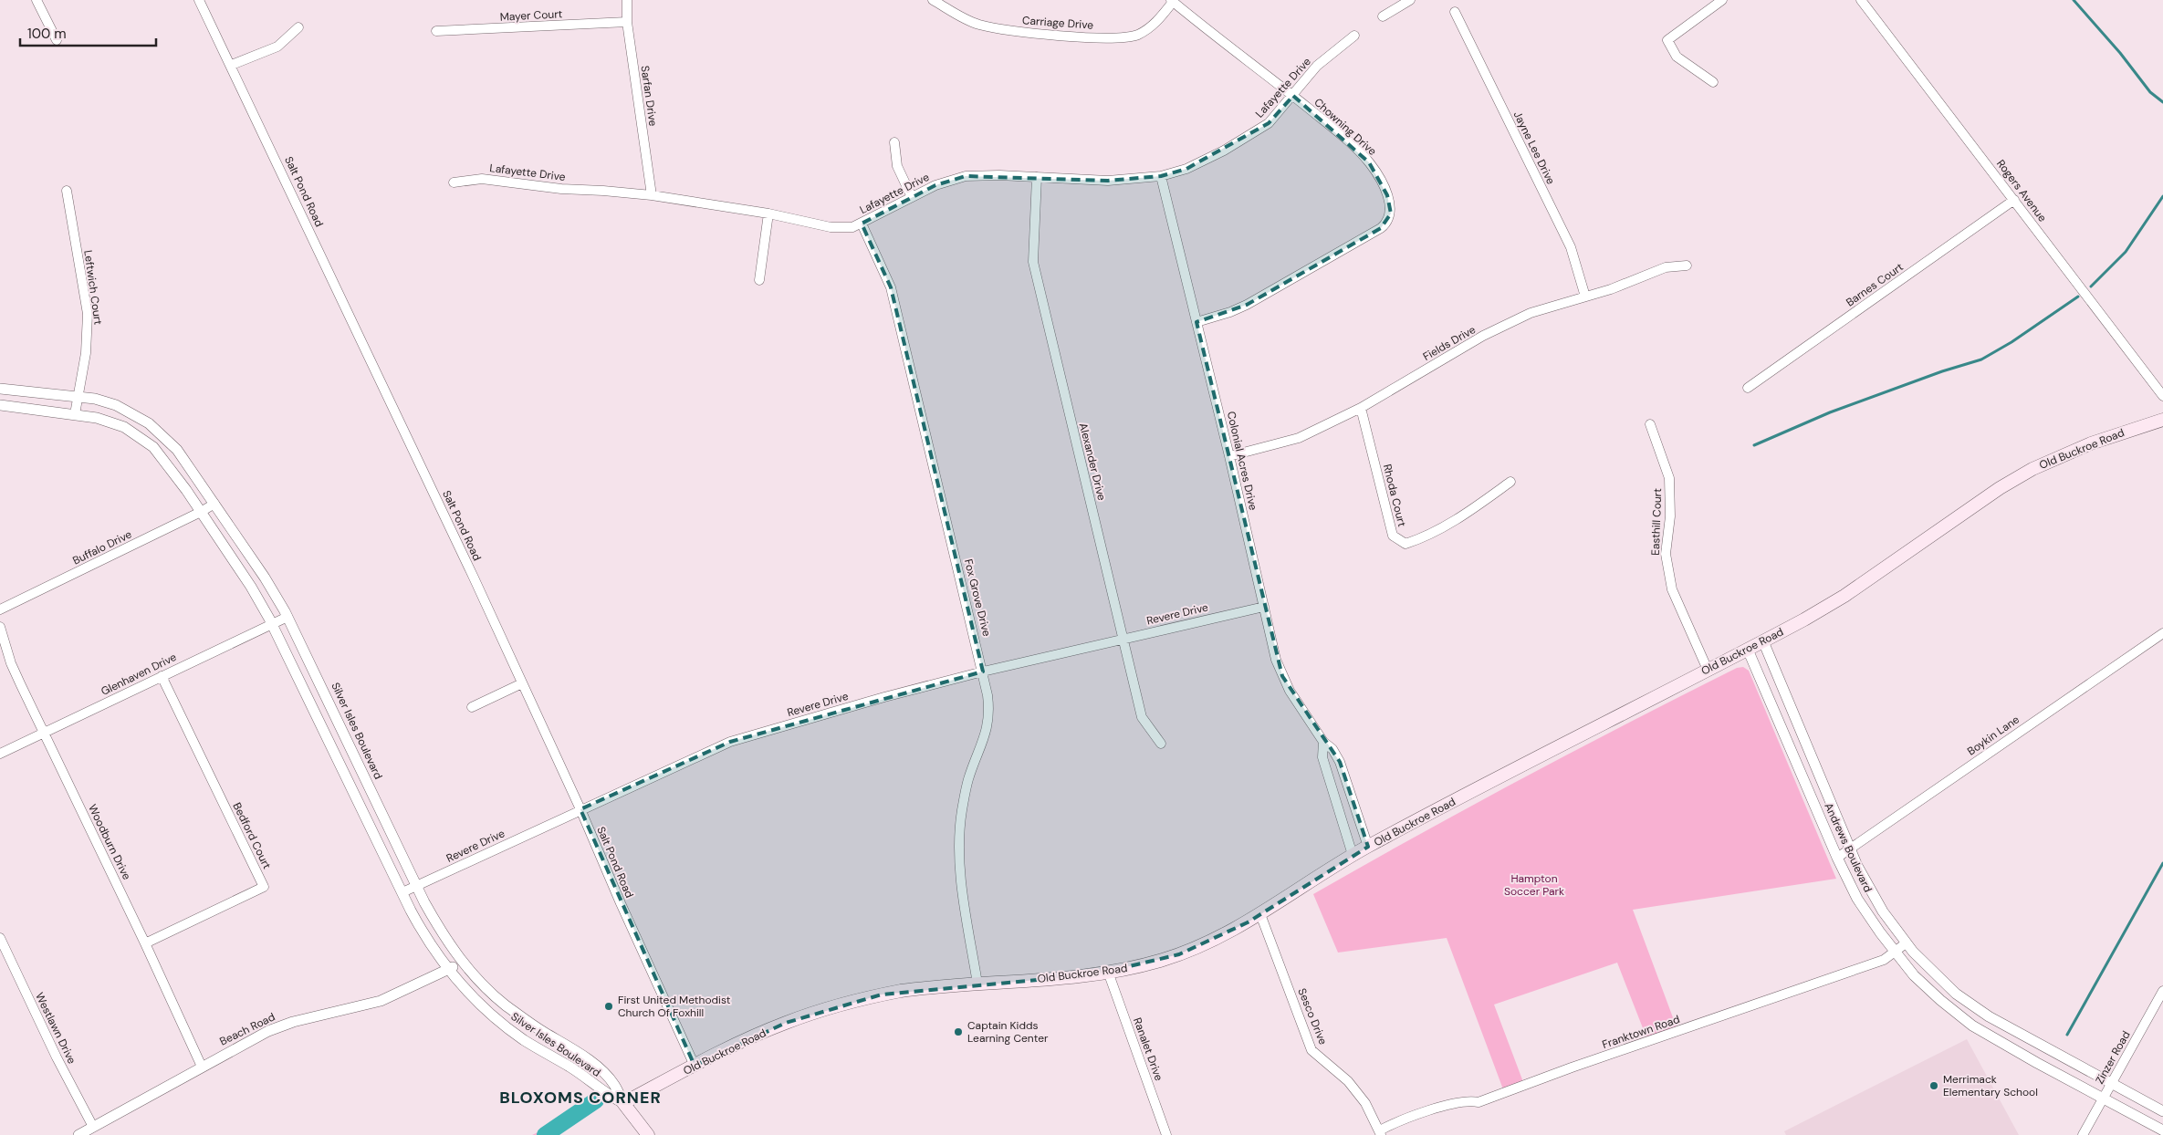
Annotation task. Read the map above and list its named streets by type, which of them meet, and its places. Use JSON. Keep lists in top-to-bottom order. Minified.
{"streets":{"main road":["Old Buckroe Road"],"street":["Mayer Court","Carriage Drive","Lafayette Drive","Sarfan Drive","Chowning Drive","Jayne Lee Drive","Rogers Avenue","Salt Pond Road","Barnes Court","Leftwich Court","Fields Drive","Colonial Acres Drive","Alexander Drive","Rhoda Court","Easthill Court","Buffalo Drive","Fox Grove Drive","Revere Drive","Glenhaven Drive","Silver Isles Boulevard","Boykin Lane","Bedford Court","Woodburn Drive","Andrews Boulevard","Sesco Drive","Westlawn Drive","Beach Road","Franktown Road","Ranalet Drive","Zinzer Road"]},"crossings":[["Mayer Court","Sarfan Drive"],["Carriage Drive","Chowning Drive"],["Lafayette Drive","Sarfan Drive"],["Lafayette Drive","Chowning Drive"],["Lafayette Drive","Colonial Acres Drive"],["Lafayette Drive","Alexander Drive"],["Lafayette Drive","Fox Grove Drive"],["Chowning Drive","Colonial Acres Drive"],["Jayne Lee Drive","Fields Drive"],["Rogers Avenue","Barnes Court"],["Salt Pond Road","Old Buckroe Road"],["Salt Pond Road","Revere Drive"],["Leftwich Court","Silver Isles Boulevard"],["Fields Drive","Colonial Acres Drive"],["Fields Drive","Rhoda Court"],["Old Buckroe Road","Colonial Acres Drive"],["Old Buckroe Road","Easthill Court"],["Old Buckroe Road","Fox Grove Drive"],["Old Buckroe Road","Silver Isles Boulevard"],["Old Buckroe Road","Andrews Boulevard"],["Old Buckroe Road","Sesco Drive"],["Old Buckroe Road","Ranalet Drive"],["Colonial Acres Drive","Revere Drive"],["Alexander Drive","Revere Drive"],["Buffalo Drive","Silver Isles Boulevard"],["Fox Grove Drive","Revere Drive"],["Revere Drive","Silver Isles Boulevard"],["Glenhaven Drive","Silver Isles Boulevard"],["Glenhaven Drive","Bedford Court"],["Glenhaven Drive","Woodburn Drive"],["Silver Isles Boulevard","Beach Road"],["Boykin Lane","Andrews Boulevard"],["Bedford Court","Woodburn Drive"],["Woodburn Drive","Beach Road"],["Andrews Boulevard","Franktown Road"],["Andrews Boulevard","Zinzer Road"],["Sesco Drive","Franktown Road"],["Westlawn Drive","Beach Road"]],"districts":["BLOXOMS CORNER"],"parks":["Hampton Soccer Park"],"places":["First United Methodist Church Of Foxhill","Captain Kidds Learning Center","Merrimack Elementary School"],"scale_bar":"100 m"}
